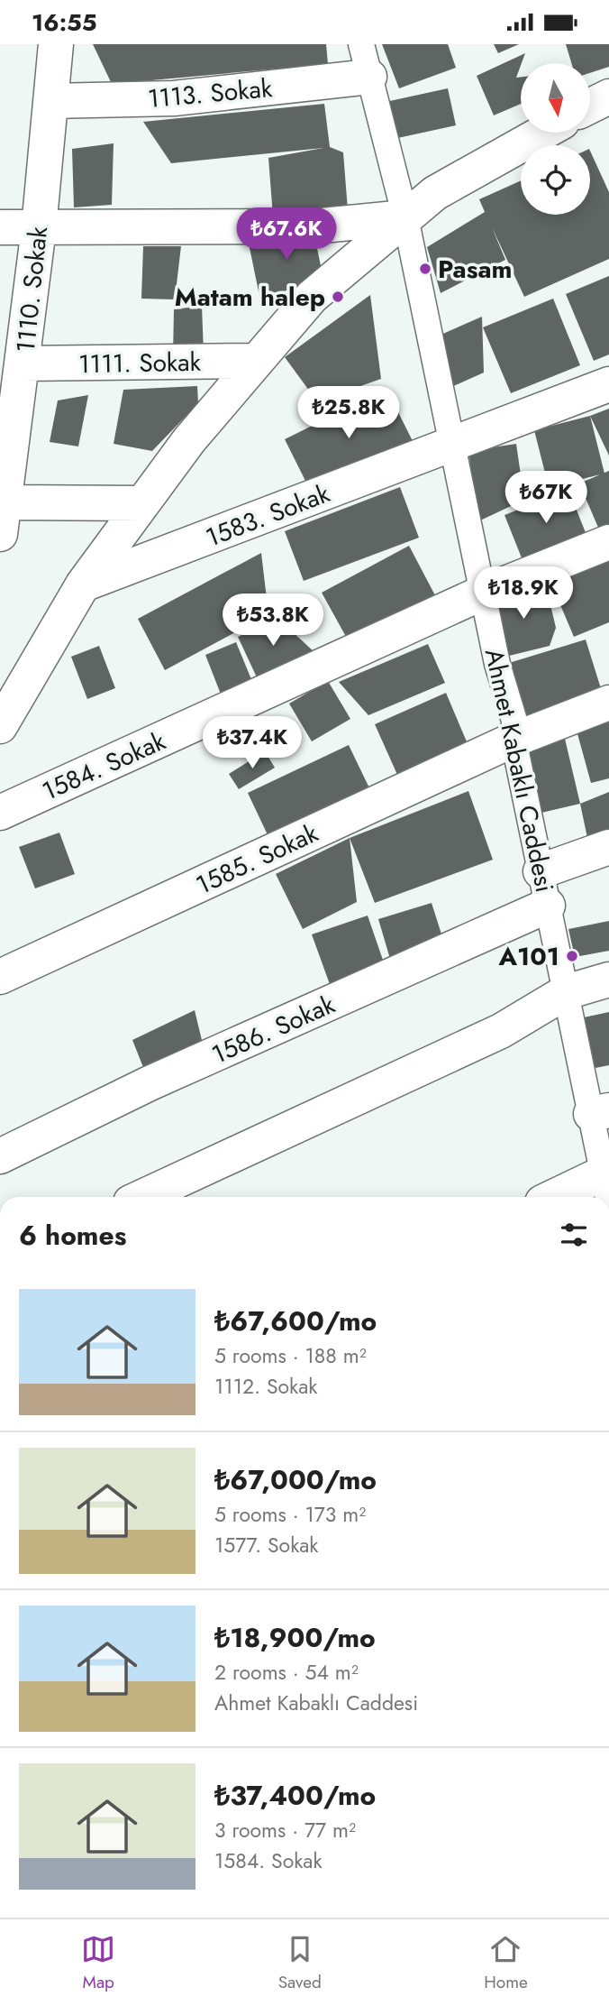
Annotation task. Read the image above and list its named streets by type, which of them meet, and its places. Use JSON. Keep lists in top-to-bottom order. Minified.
{"streets":{"street":["1113. Sokak","1110. Sokak","1111. Sokak","1583. Sokak","1584. Sokak","Ahmet Kabaklı Caddesi","1585. Sokak","1586. Sokak"]},"crossings":[["1113. Sokak","1110. Sokak"],["1113. Sokak","Ahmet Kabaklı Caddesi"],["1110. Sokak","1111. Sokak"],["1583. Sokak","Ahmet Kabaklı Caddesi"],["1584. Sokak","Ahmet Kabaklı Caddesi"],["Ahmet Kabaklı Caddesi","1585. Sokak"],["Ahmet Kabaklı Caddesi","1586. Sokak"]],"places":["Pasam","Matam halep","A101"],"north":"bottom","page":{"status":"16:55","price":["₺67.6K","₺25.8K","₺67K","₺18.9K","₺53.8K","₺37.4K"],"heading":"6 homes","list":[{"name":"₺67,600/mo","note":"5 rooms · 188 m² · 1112. Sokak"},{"name":"₺67,000/mo","note":"5 rooms · 173 m² · 1577. Sokak"},{"name":"₺18,900/mo","note":"2 rooms · 54 m² · Ahmet Kabaklı Caddesi"},{"name":"₺37,400/mo","note":"3 rooms · 77 m² · 1584. Sokak"}],"tabs":["Map","Saved","Home"]}}
